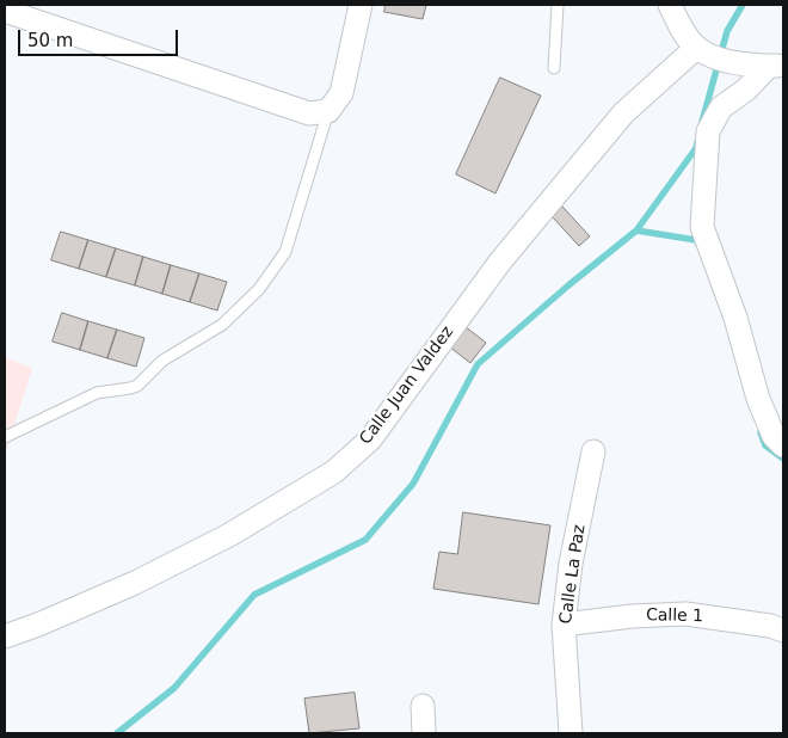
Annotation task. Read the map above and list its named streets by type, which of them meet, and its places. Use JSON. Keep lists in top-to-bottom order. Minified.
{"streets":{"street":["Calle Juan Valdez","Calle La Paz","Calle 1"]},"crossings":[["Calle La Paz","Calle 1"]],"scale_bar":"50 m"}
